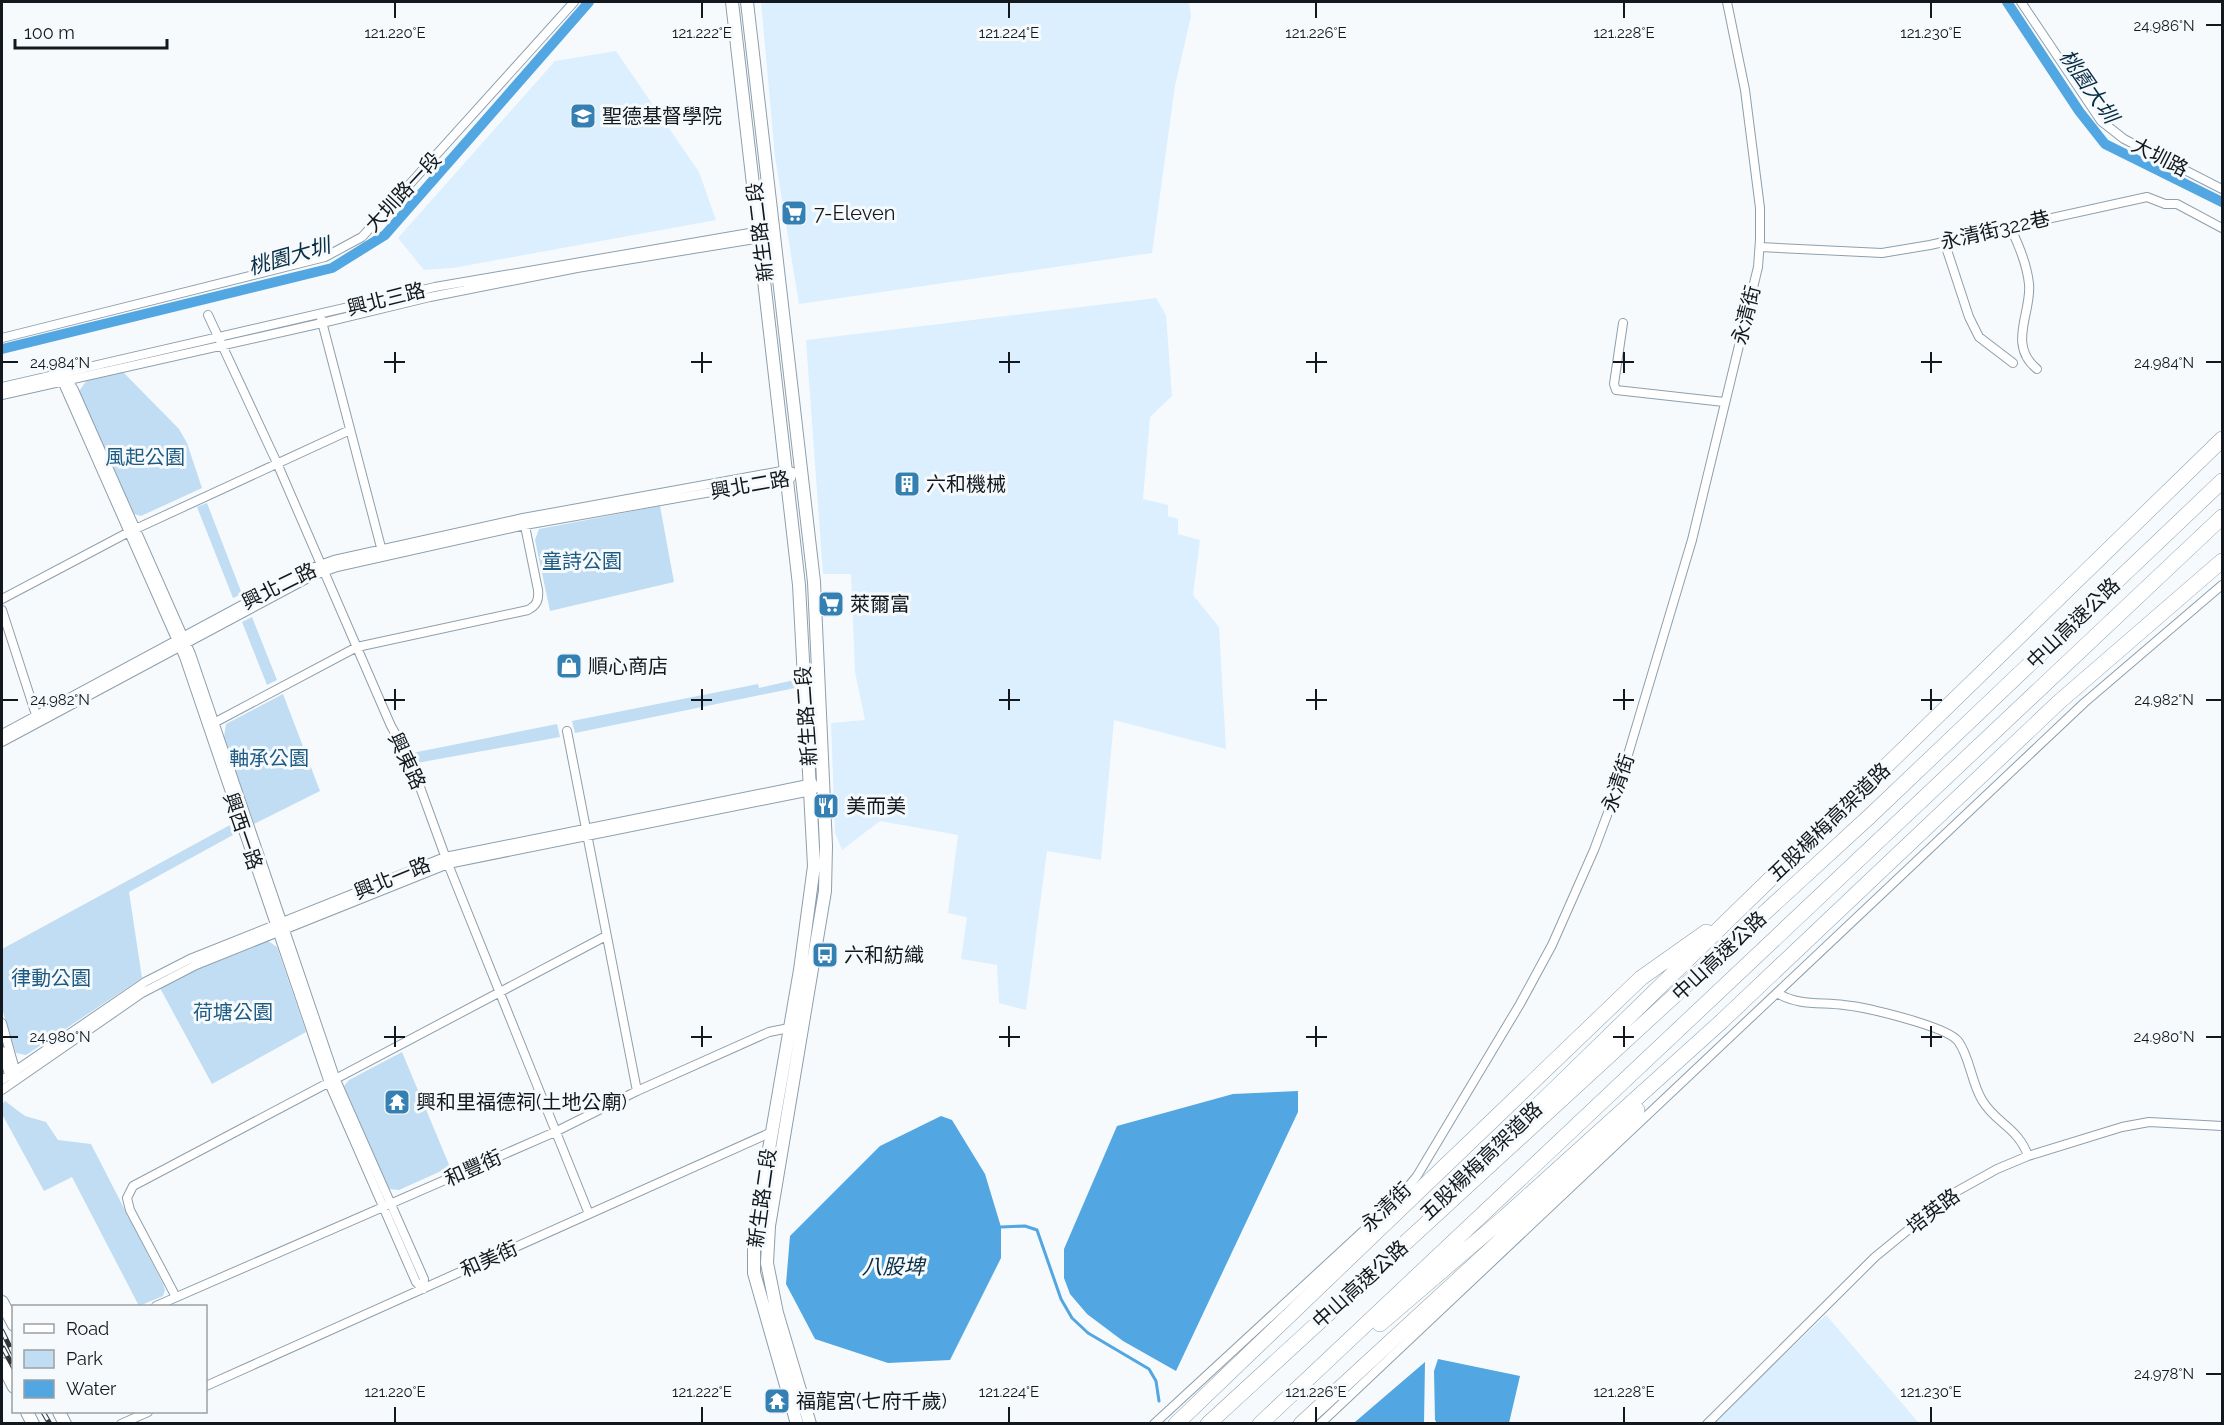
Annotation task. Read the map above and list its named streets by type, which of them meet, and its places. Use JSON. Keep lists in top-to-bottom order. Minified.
{"streets":{"highway":["中山高速公路","五股楊梅高架道路"],"main road":["新生路二段"],"street":["大圳路","大圳路一段","永清街322巷","興北三路","永清街","興北二路","興東路","和豐街","培英路","和美街"]},"crossings":[["永清街322巷","永清街"],["新生路二段","興北三路"],["新生路二段","興北二路"],["新生路二段","和豐街"],["新生路二段","和美街"],["興北三路","興東路"],["興北二路","興東路"],["中山高速公路","五股楊梅高架道路"],["興東路","和豐街"],["興東路","和美街"]],"water":["桃園大圳","八股埤"],"parks":["風起公園","童詩公園","軸承公園","律動公園","荷塘公園"],"places":{"school or university":["聖德基督學院"],"supermarket":["7-Eleven","萊爾富"],"building":["六和機械"],"shop":["順心商店"],"restaurant":["美而美"],"bus stop":["六和紡織"],"temple":["興和里福德祠(土地公廟)","福龍宮(七府千歲)"]},"legend":["Road","Park","Water"],"scale_bar":"100 m","coordinates":["24.986°N","121.220°E","121.222°E","121.224°E","121.226°E","121.228°E","121.230°E","24.984°N","24.982°N","24.980°N","24.978°N"]}
